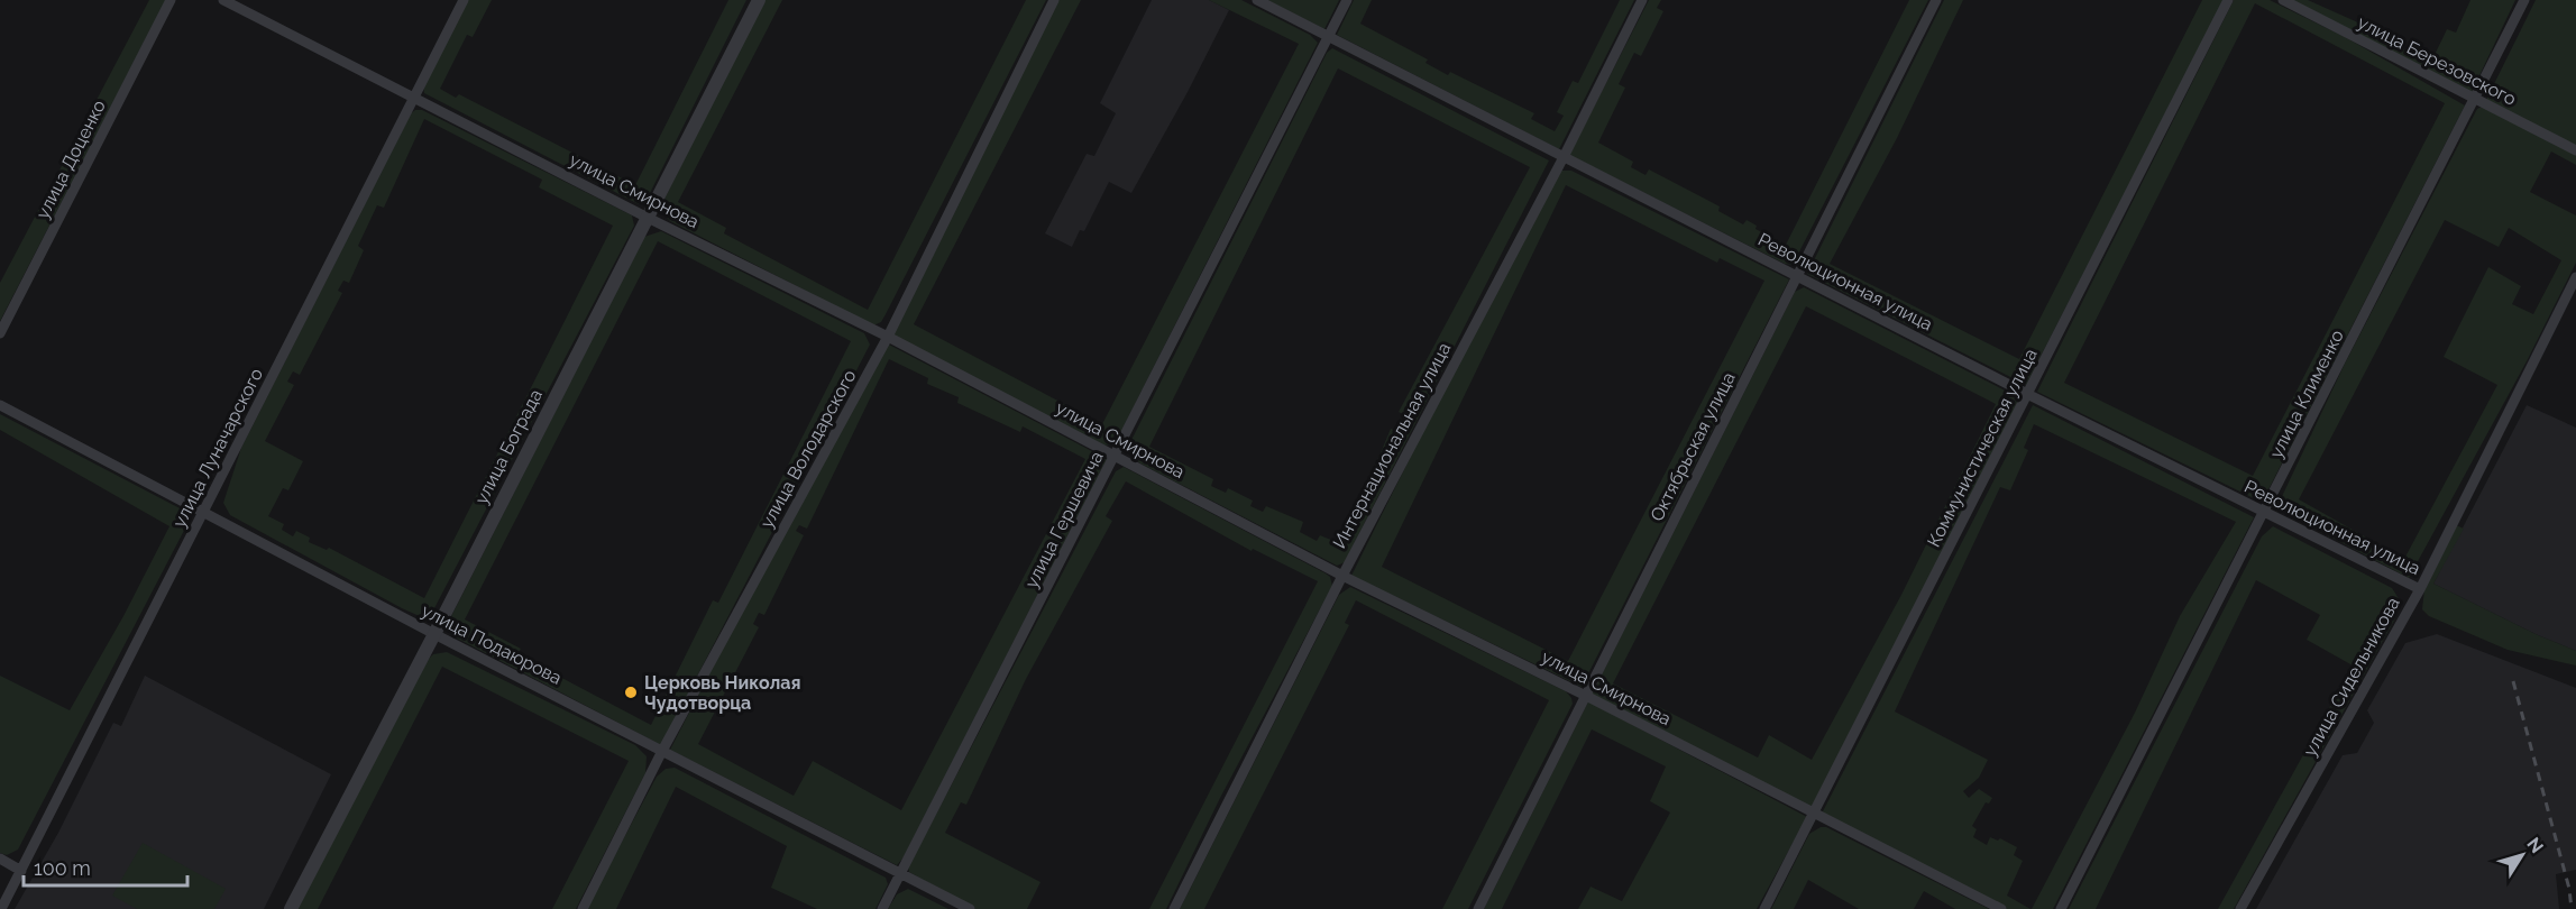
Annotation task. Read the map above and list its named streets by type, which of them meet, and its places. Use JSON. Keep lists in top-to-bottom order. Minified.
{"streets":{"street":["улица Березовского","улица Доценко","улица Смирнова","Революционная улица","улица Клименко","Интернациональная улица","улица Бограда","Октябрьская улица","улица Луначарского","Коммунистическая улица","улица Володарского","улица Гершевича","улица Подаюрова","улица Сидельникова"]},"crossings":[["улица Березовского","улица Клименко"],["улица Смирнова","Интернациональная улица"],["улица Смирнова","улица Бограда"],["улица Смирнова","Октябрьская улица"],["улица Смирнова","улица Луначарского"],["улица Смирнова","Коммунистическая улица"],["улица Смирнова","улица Володарского"],["улица Смирнова","улица Гершевича"],["Революционная улица","улица Клименко"],["Революционная улица","Интернациональная улица"],["Революционная улица","Октябрьская улица"],["Революционная улица","Коммунистическая улица"],["Революционная улица","улица Гершевича"],["Революционная улица","улица Сидельникова"],["улица Бограда","улица Подаюрова"],["улица Луначарского","улица Подаюрова"],["улица Володарского","улица Подаюрова"],["улица Гершевича","улица Подаюрова"]],"places":["Церковь Николая Чудотворца"],"scale_bar":"100 m","north":"top right"}
